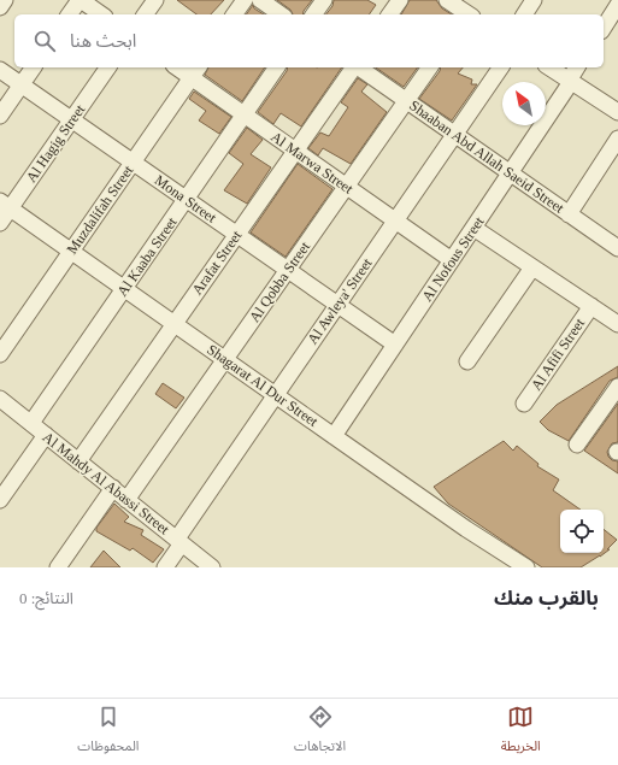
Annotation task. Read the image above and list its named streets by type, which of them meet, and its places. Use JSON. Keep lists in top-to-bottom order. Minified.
{"streets":{"street":["Al Hagig Street","Shaaban Abd Allah Saeid Street","Al Marwa Street","Mona Street","Muzdalifah Street","Al Kaaba Street","Al Nofous Street","Arafat Street","Al Qobba Street","Al Awleya' Street","Al Afifi Street","Shagarat Al Dur Street","Al Mahdy Al Abassi Street"]},"crossings":[["Al Hagig Street","Mona Street"],["Al Hagig Street","Shagarat Al Dur Street"],["Shaaban Abd Allah Saeid Street","Al Nofous Street"],["Shaaban Abd Allah Saeid Street","Al Qobba Street"],["Shaaban Abd Allah Saeid Street","Al Awleya' Street"],["Al Marwa Street","Muzdalifah Street"],["Al Marwa Street","Al Kaaba Street"],["Al Marwa Street","Al Nofous Street"],["Al Marwa Street","Arafat Street"],["Al Marwa Street","Al Qobba Street"],["Al Marwa Street","Al Awleya' Street"],["Mona Street","Muzdalifah Street"],["Mona Street","Al Kaaba Street"],["Mona Street","Al Nofous Street"],["Mona Street","Arafat Street"],["Mona Street","Al Qobba Street"],["Mona Street","Al Awleya' Street"],["Muzdalifah Street","Shagarat Al Dur Street"],["Al Kaaba Street","Shagarat Al Dur Street"],["Al Kaaba Street","Al Mahdy Al Abassi Street"],["Al Nofous Street","Shagarat Al Dur Street"],["Arafat Street","Shagarat Al Dur Street"],["Arafat Street","Al Mahdy Al Abassi Street"],["Al Qobba Street","Shagarat Al Dur Street"],["Al Qobba Street","Al Mahdy Al Abassi Street"],["Al Awleya' Street","Shagarat Al Dur Street"],["Al Awleya' Street","Al Mahdy Al Abassi Street"]],"north":"top left","page":{"search":"ابحث هنا","heading":["بالقرب منك","النتائج: 0"],"nav":["الخريطة","الاتجاهات","المحفوظات"]}}
